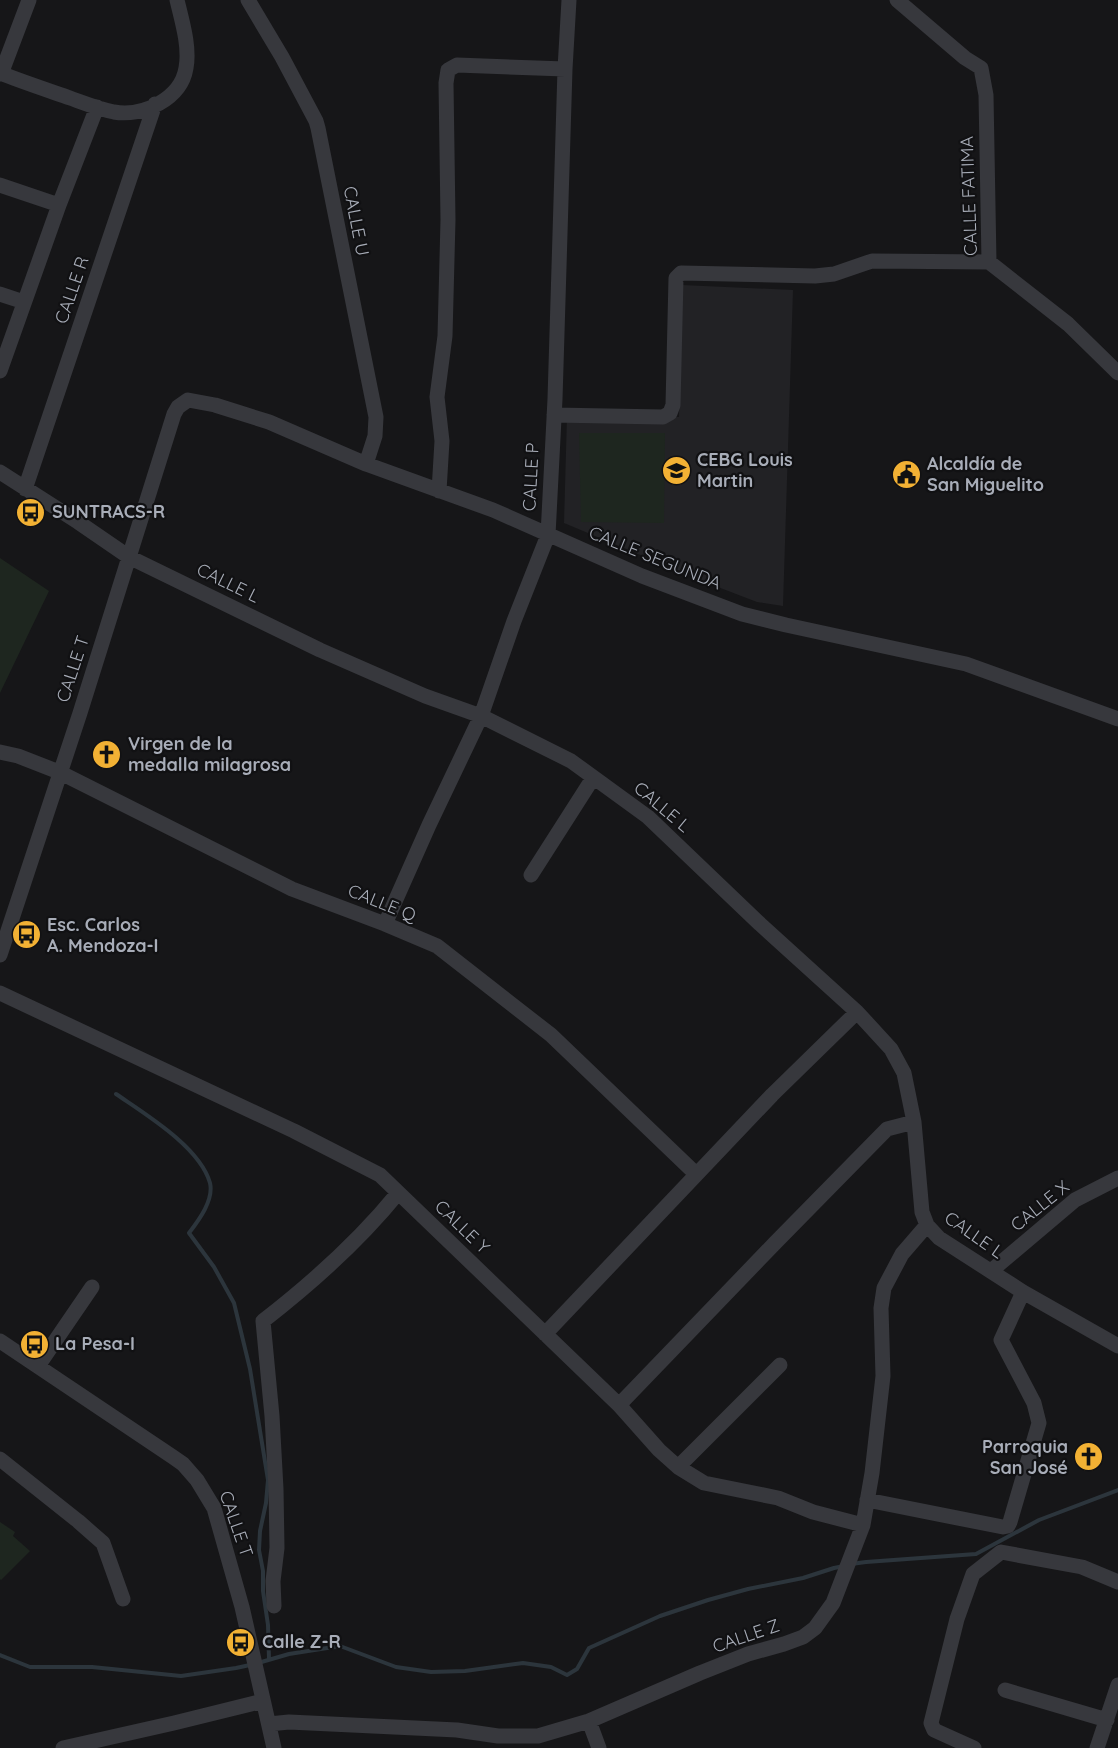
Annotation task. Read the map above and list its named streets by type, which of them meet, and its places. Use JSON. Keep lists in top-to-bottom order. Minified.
{"streets":{"street":["CALLE FATIMA","CALLE U","CALLE R","CALLE P","CALLE SEGUNDA","CALLE L","CALLE T","CALLE Q","CALLE X","CALLE Y","CALLE Z"]},"crossings":[["CALLE U","CALLE SEGUNDA"],["CALLE R","CALLE L"],["CALLE P","CALLE SEGUNDA"],["CALLE P","CALLE L"],["CALLE P","CALLE Q"],["CALLE SEGUNDA","CALLE T"],["CALLE L","CALLE T"],["CALLE L","CALLE X"],["CALLE L","CALLE Z"],["CALLE T","CALLE Q"],["CALLE T","CALLE Z"],["CALLE Y","CALLE Z"]],"places":{"school or university":["CEBG Louis Martin"],"public building":["Alcaldía de San Miguelito"],"bus stop":["SUNTRACS-R","Esc. Carlos A. Mendoza-I","La Pesa-I","Calle Z-R"],"church":["Virgen de la medalla milagrosa","Parroquia San José"]}}
